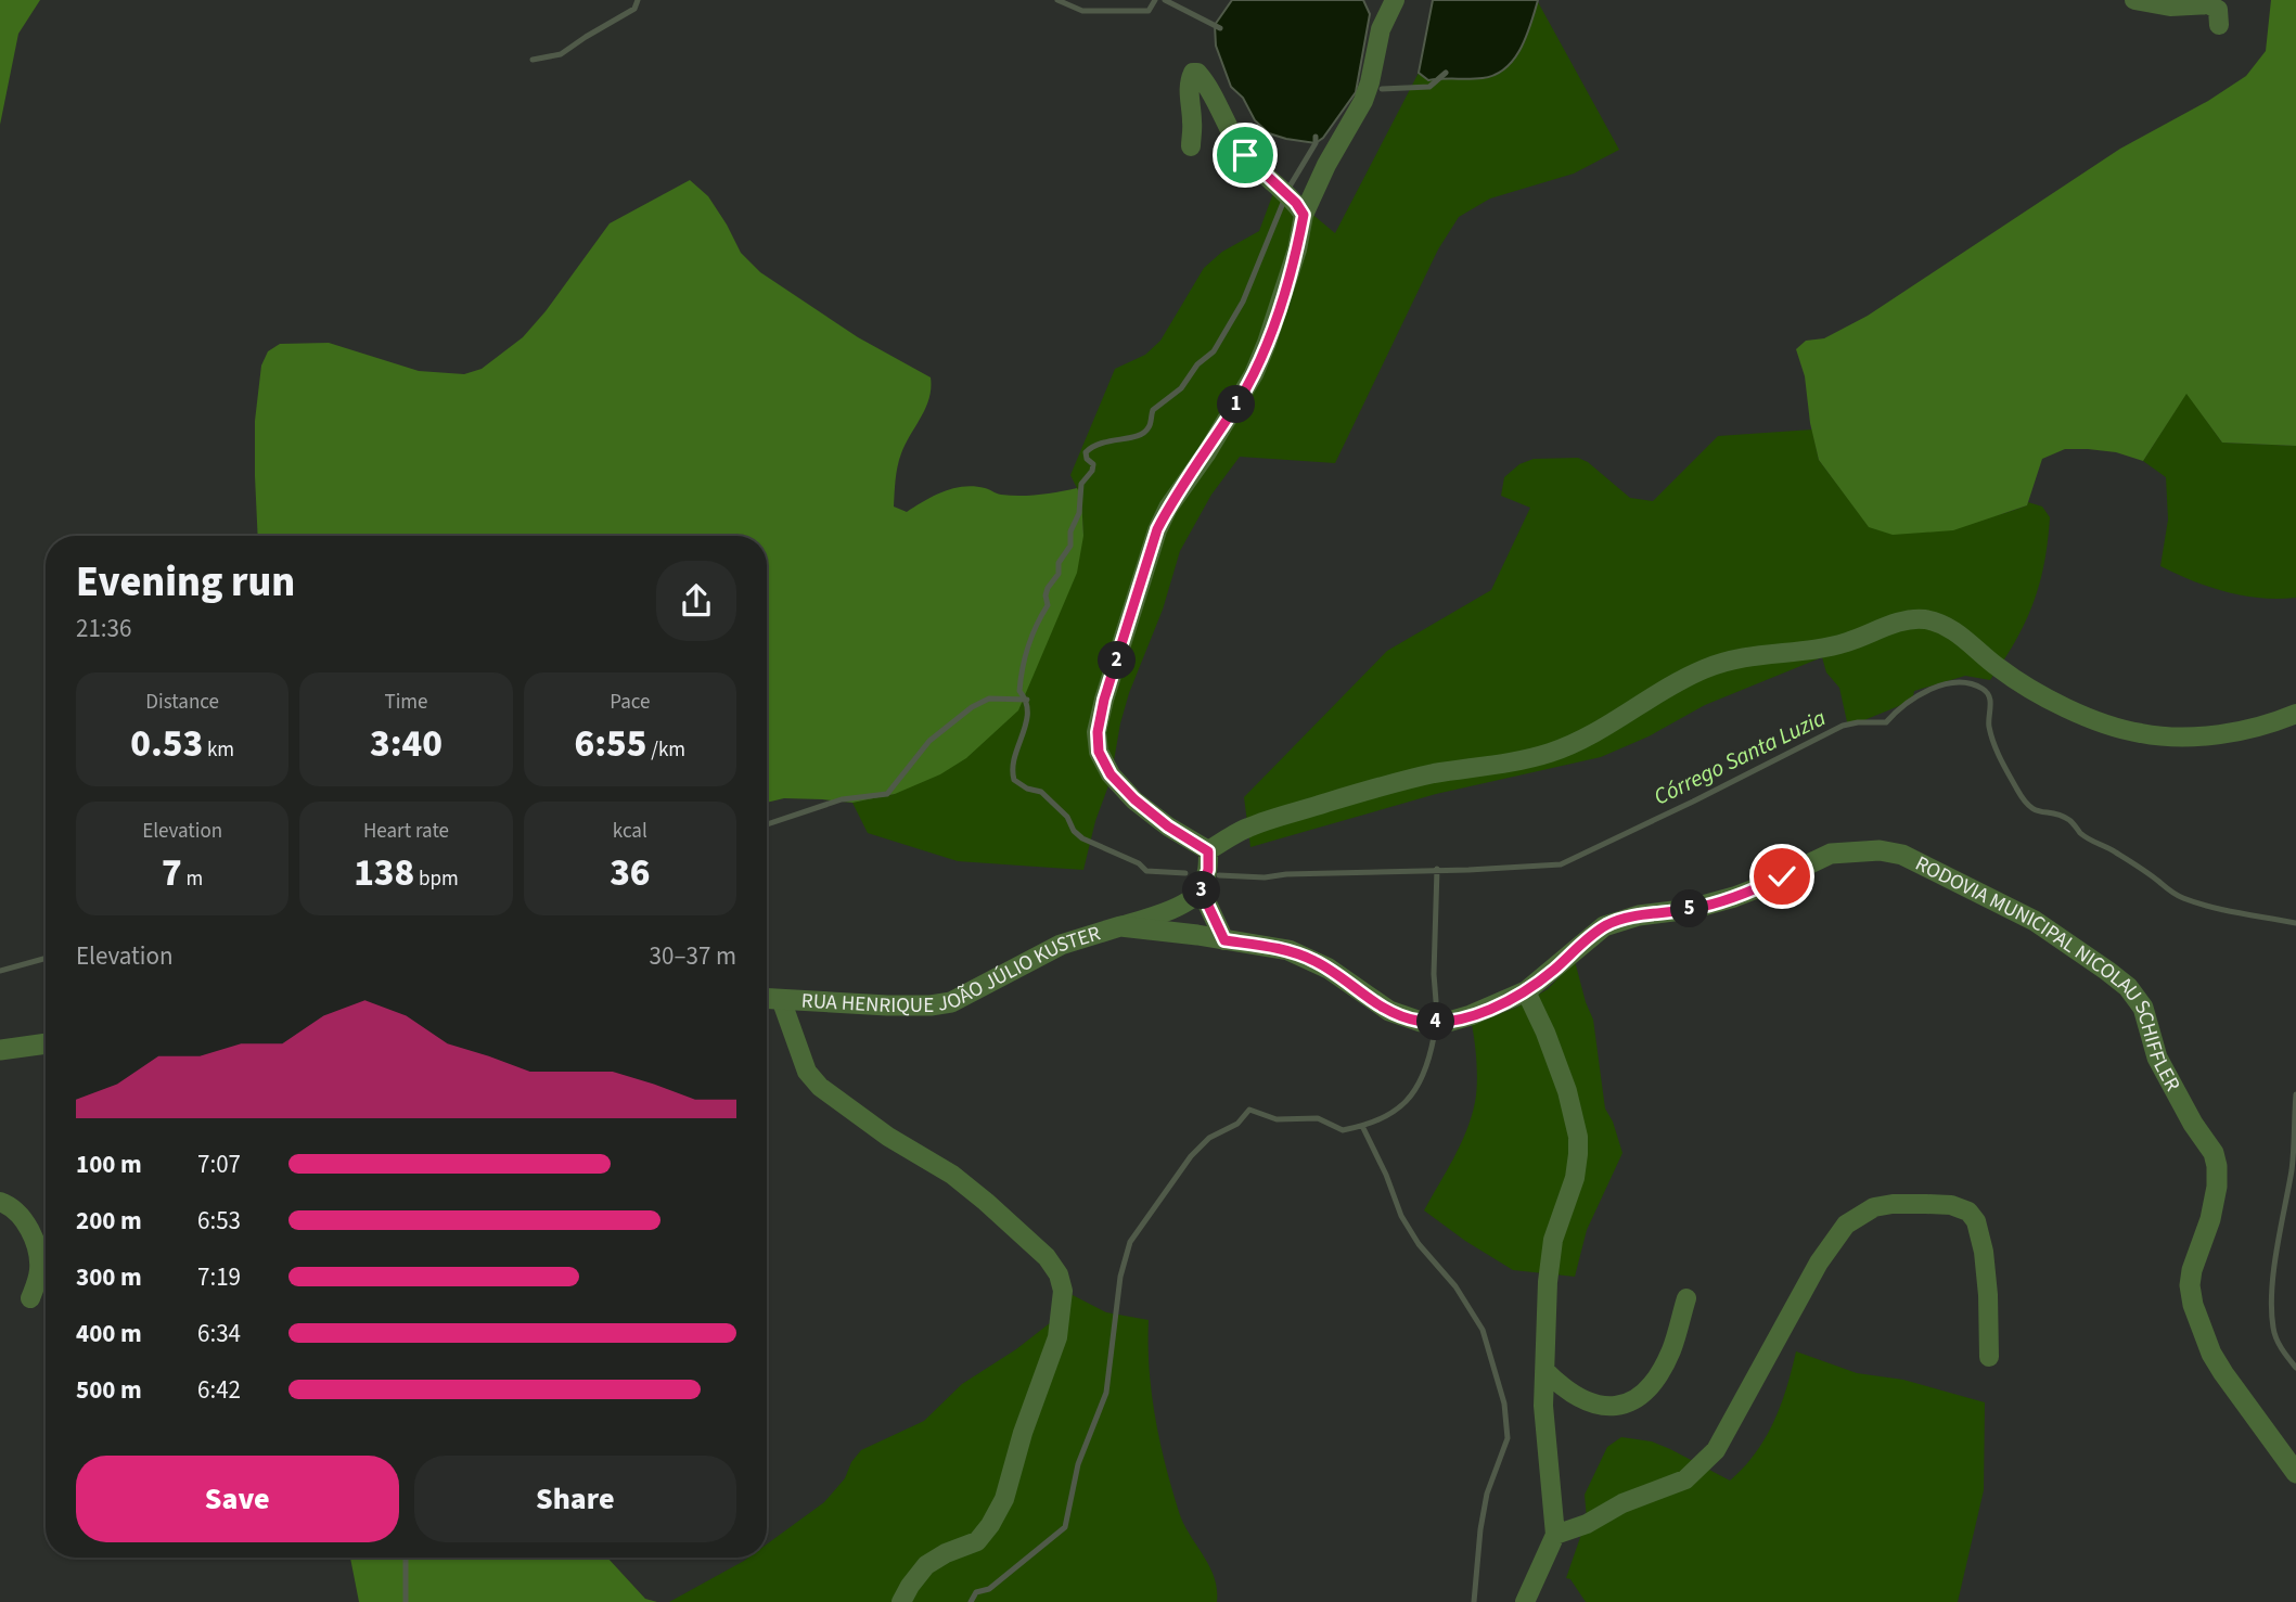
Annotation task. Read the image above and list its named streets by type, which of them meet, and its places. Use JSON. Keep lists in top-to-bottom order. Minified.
{"streets":{"street":["RUA HENRIQUE JOÃO JÚLIO KUSTER","RODOVIA MUNICIPAL NICOLAU SCHIFFLER"]},"crossings":[["RUA HENRIQUE JOÃO JÚLIO KUSTER","RODOVIA MUNICIPAL NICOLAU SCHIFFLER"]],"water":["Córrego Santa Luzia"],"page":{"pins":["1","2","3","5","4"],"heading":["Evening run","21:36"],"stats":[["Distance","0.53 km"],["Time","3:40"],["Pace","6:55 /km"],["Elevation","7 m"],["Heart rate","138 bpm"],["kcal","36"]],"chart":["Elevation","30–37 m"],"list":[{"name":"100 m","note":"7:07"},{"name":"200 m","note":"6:53"},{"name":"300 m","note":"7:19"},{"name":"400 m","note":"6:34"},{"name":"500 m","note":"6:42"}],"buttons":["Save","Share"]}}
